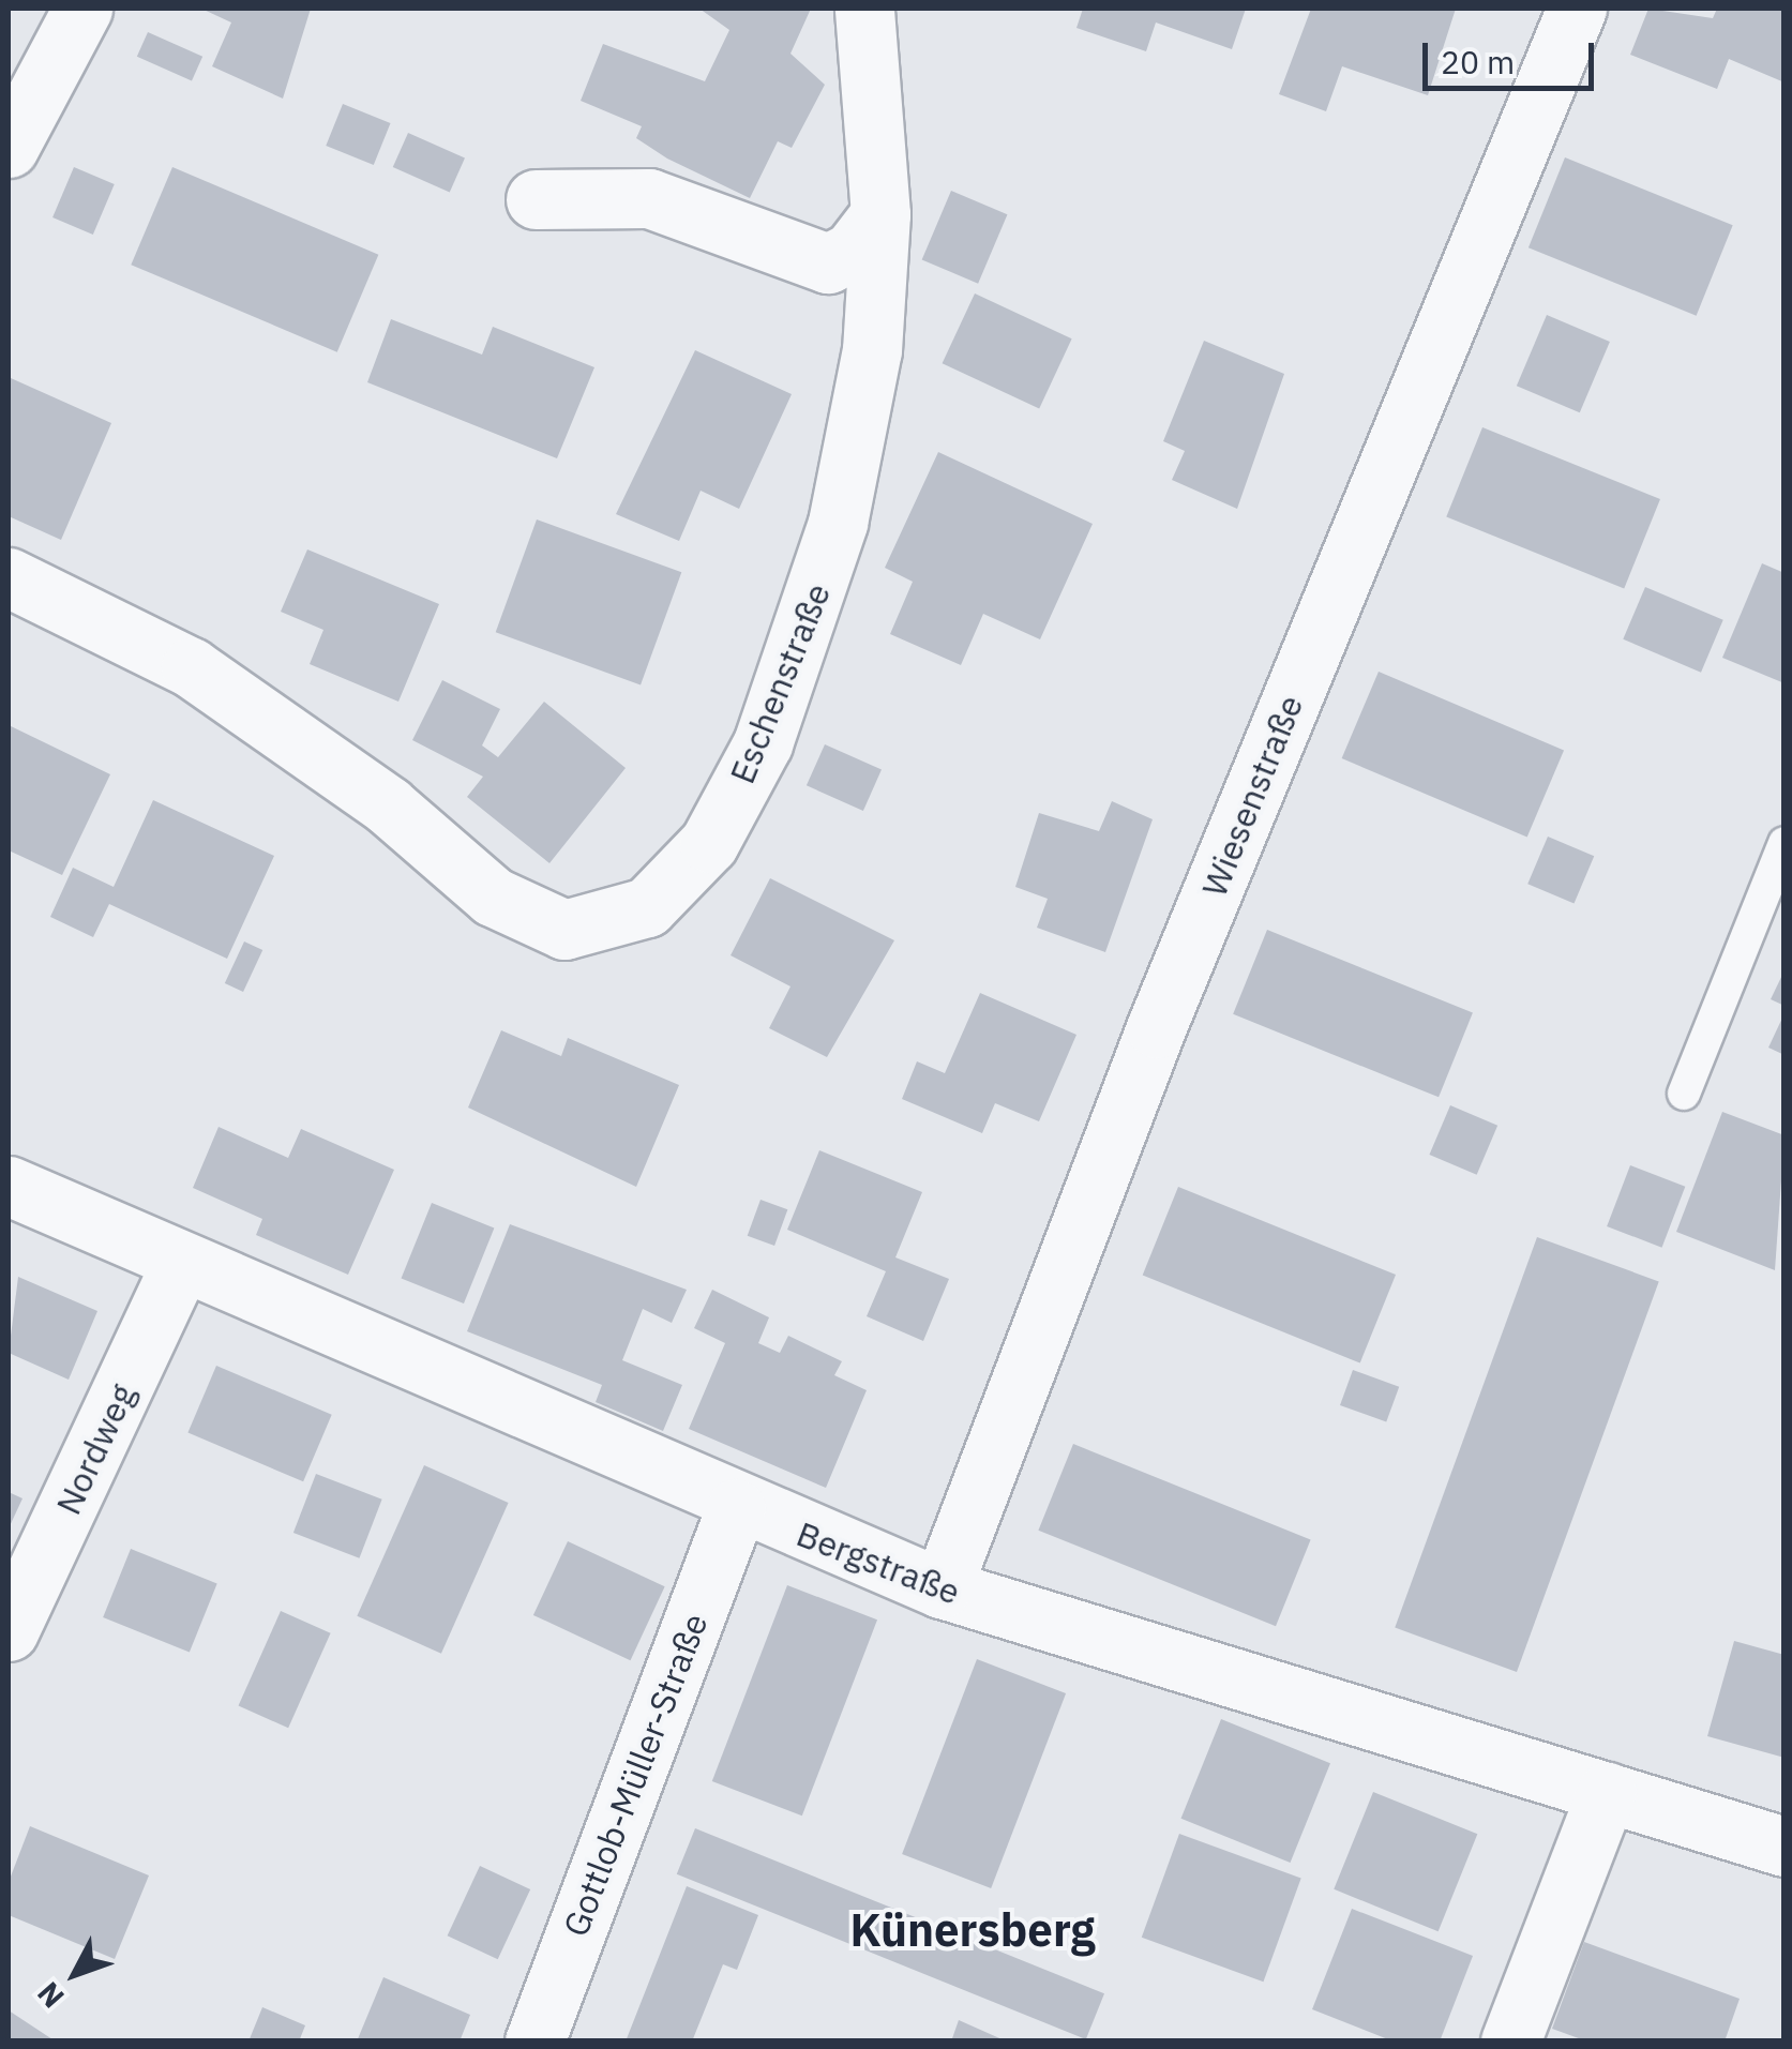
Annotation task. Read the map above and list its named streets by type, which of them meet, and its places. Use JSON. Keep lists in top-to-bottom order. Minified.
{"streets":{"street":["Eschenstraße","Wiesenstraße","Nordweg","Bergstraße","Gottlob-Müller-Straße"]},"crossings":[["Wiesenstraße","Bergstraße"],["Nordweg","Bergstraße"],["Bergstraße","Gottlob-Müller-Straße"]],"districts":["Künersberg"],"scale_bar":"20 m","north":"bottom left"}
